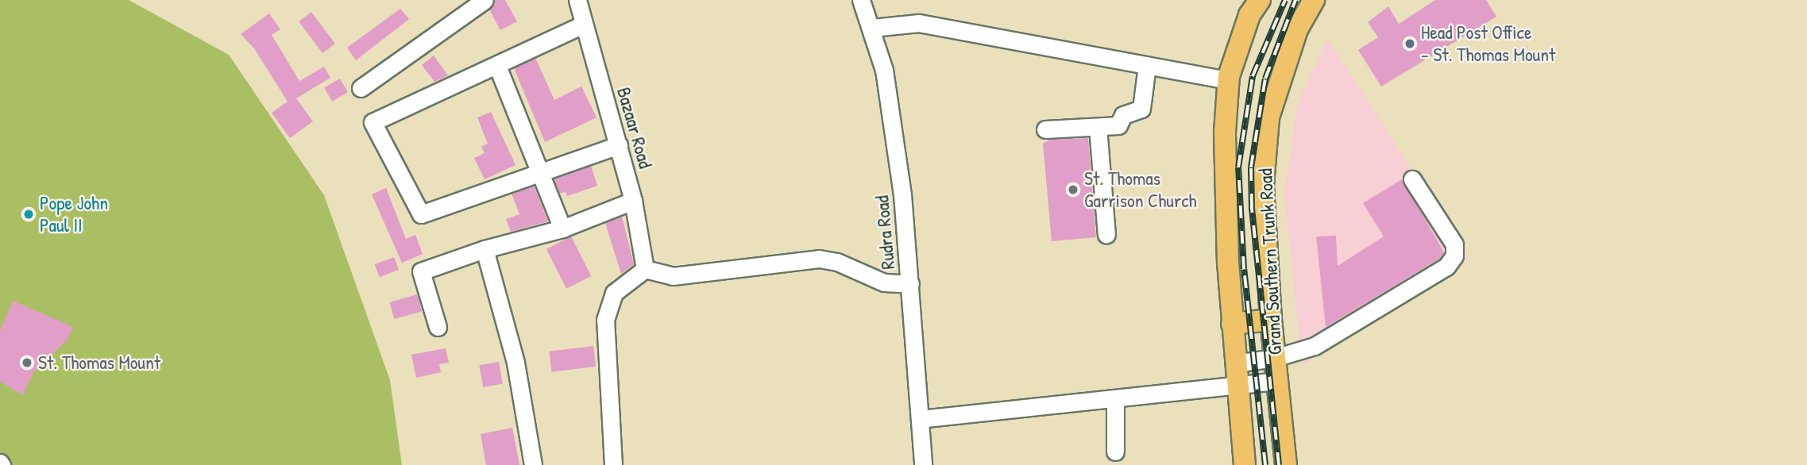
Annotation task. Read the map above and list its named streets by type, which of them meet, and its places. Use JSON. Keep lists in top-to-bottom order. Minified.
{"streets":{"main road":["Grand Southern Trunk Road"],"street":["Bazaar Road","Rudra Road"]},"places":["Head Post Office - St. Thomas Mount","St. Thomas Garrison Church","Pope John Paul II","St. Thomas Mount"]}
